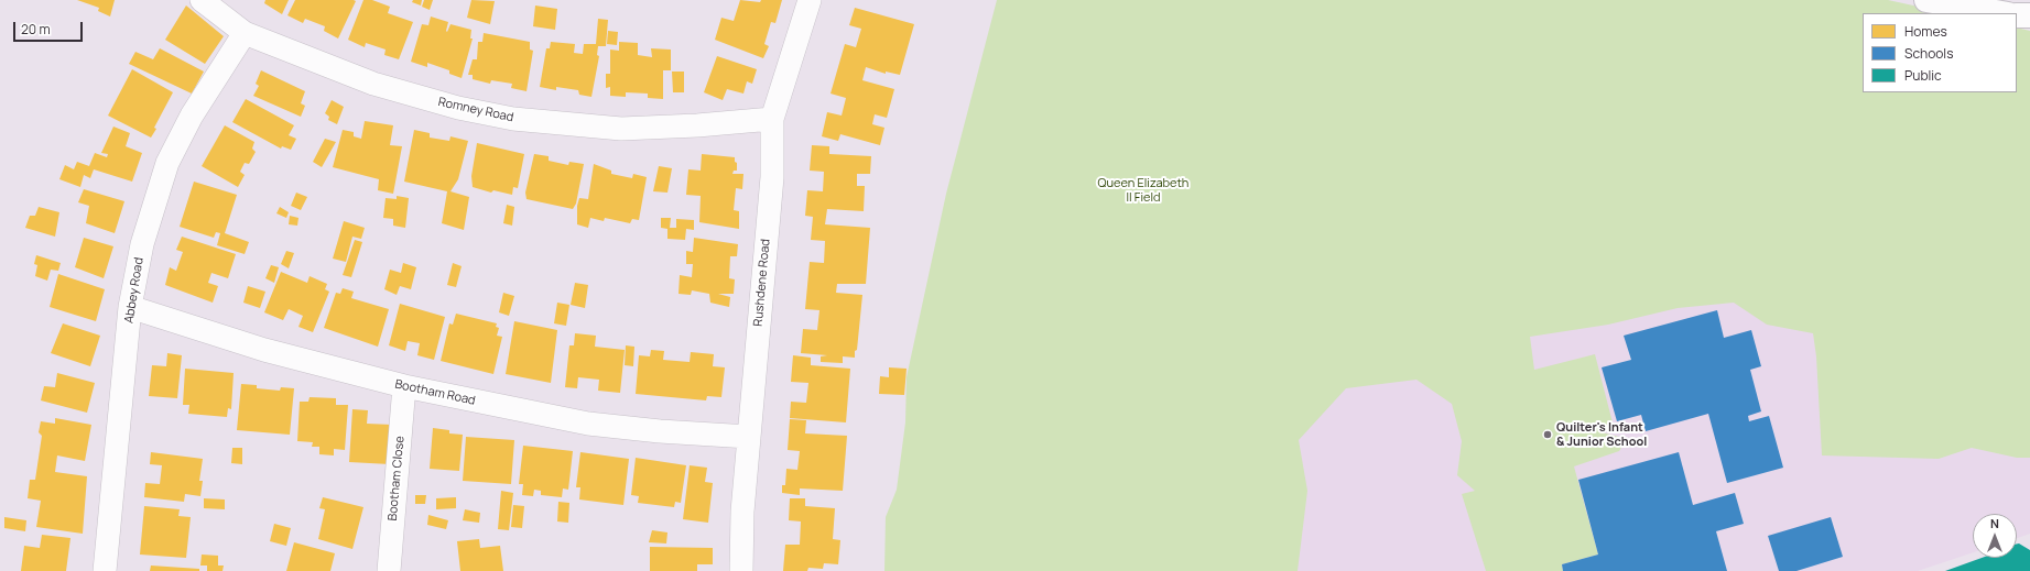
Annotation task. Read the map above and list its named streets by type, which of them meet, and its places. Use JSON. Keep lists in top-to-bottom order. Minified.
{"streets":{"street":["Romney Road","Rushdene Road","Abbey Road","Bootham Road","Bootham Close"]},"crossings":[["Romney Road","Rushdene Road"],["Romney Road","Abbey Road"],["Rushdene Road","Bootham Road"],["Abbey Road","Bootham Road"],["Bootham Road","Bootham Close"]],"parks":["Queen Elizabeth II Field"],"places":["Quilter's Infant & Junior School"],"legend":["Homes","Schools","Public"],"scale_bar":"20 m","north":"top"}
